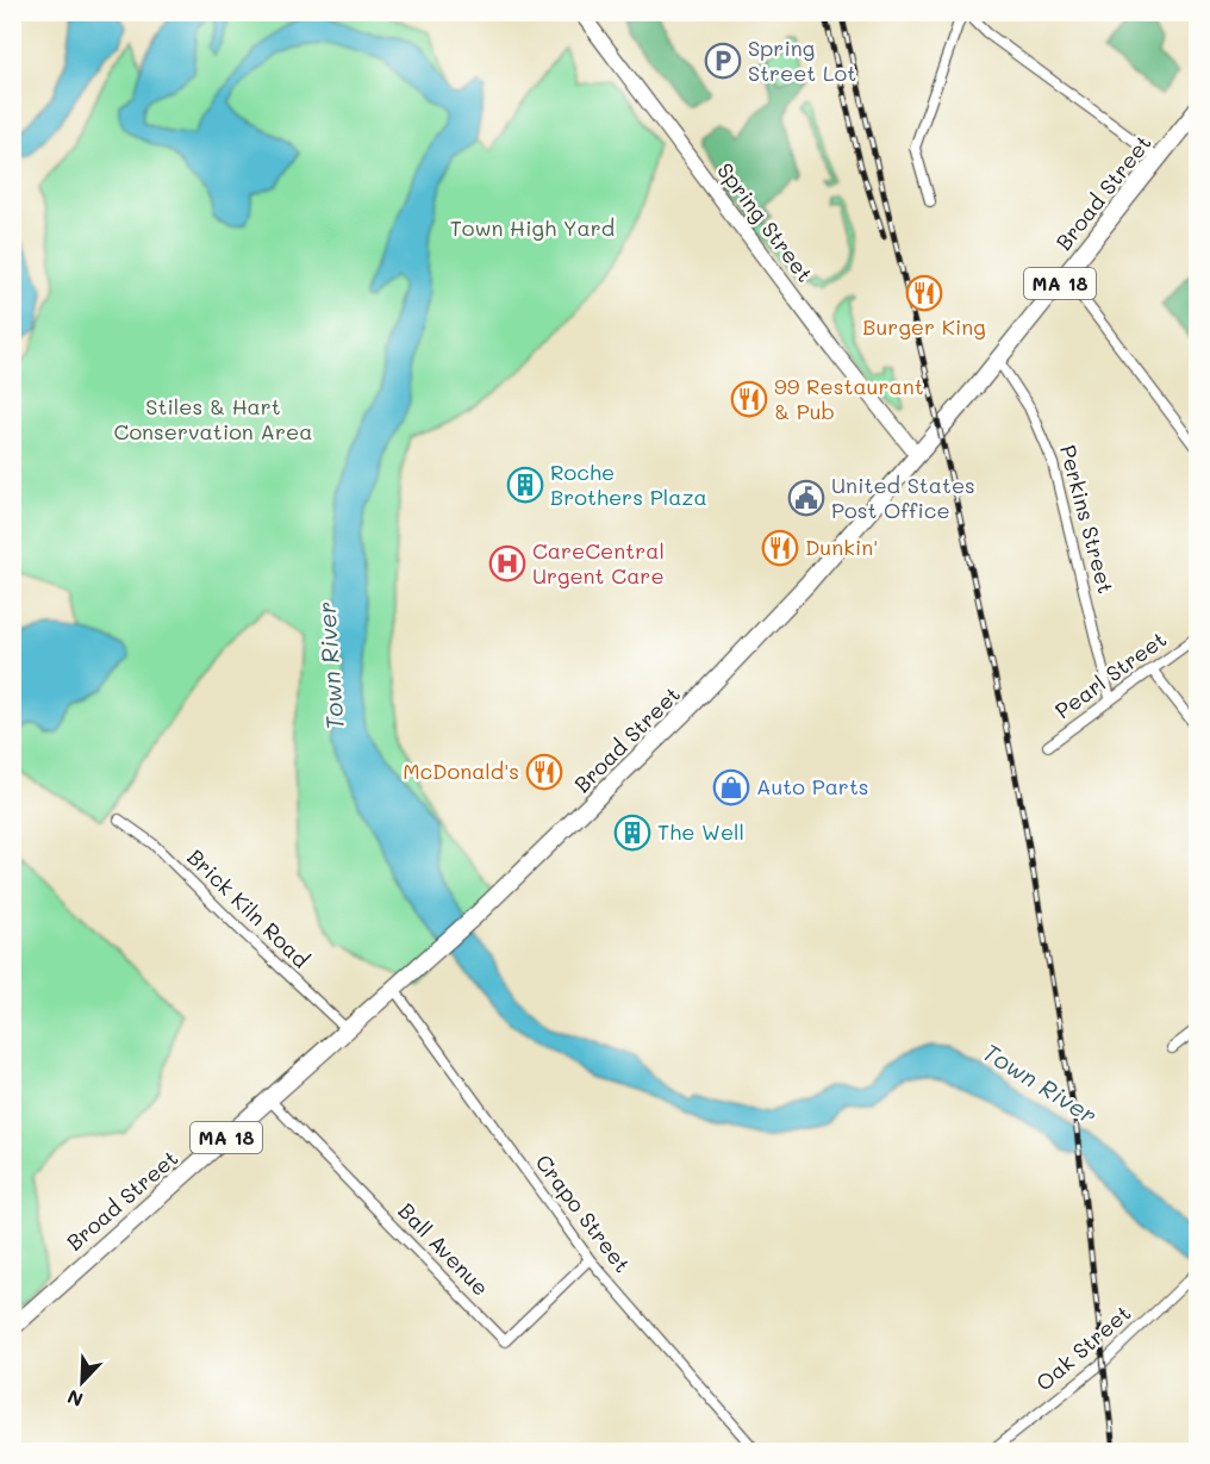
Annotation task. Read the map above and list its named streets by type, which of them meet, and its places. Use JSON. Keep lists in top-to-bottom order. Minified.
{"streets":{"main road":["Broad Street","MA 18"],"street":["Spring Street","Perkins Street","Pearl Street","Brick Kiln Road","Crapo Street","Ball Avenue","Oak Street"]},"crossings":[["Broad Street","Spring Street"],["Broad Street","Perkins Street"],["Broad Street","Brick Kiln Road"],["Broad Street","Crapo Street"],["Broad Street","Ball Avenue"],["Perkins Street","Pearl Street"],["Crapo Street","Ball Avenue"]],"water":["Town River"],"parks":["Town High Yard","Stiles & Hart Conservation Area"],"places":{"parking":["Spring Street Lot"],"restaurant":["Burger King","99 Restaurant & Pub","Dunkin'","McDonald's"],"building":["Roche Brothers Plaza","The Well"],"public building":["United States Post Office"],"hospital":["CareCentral Urgent Care"],"shop":["Auto Parts"]},"north":"bottom left"}
